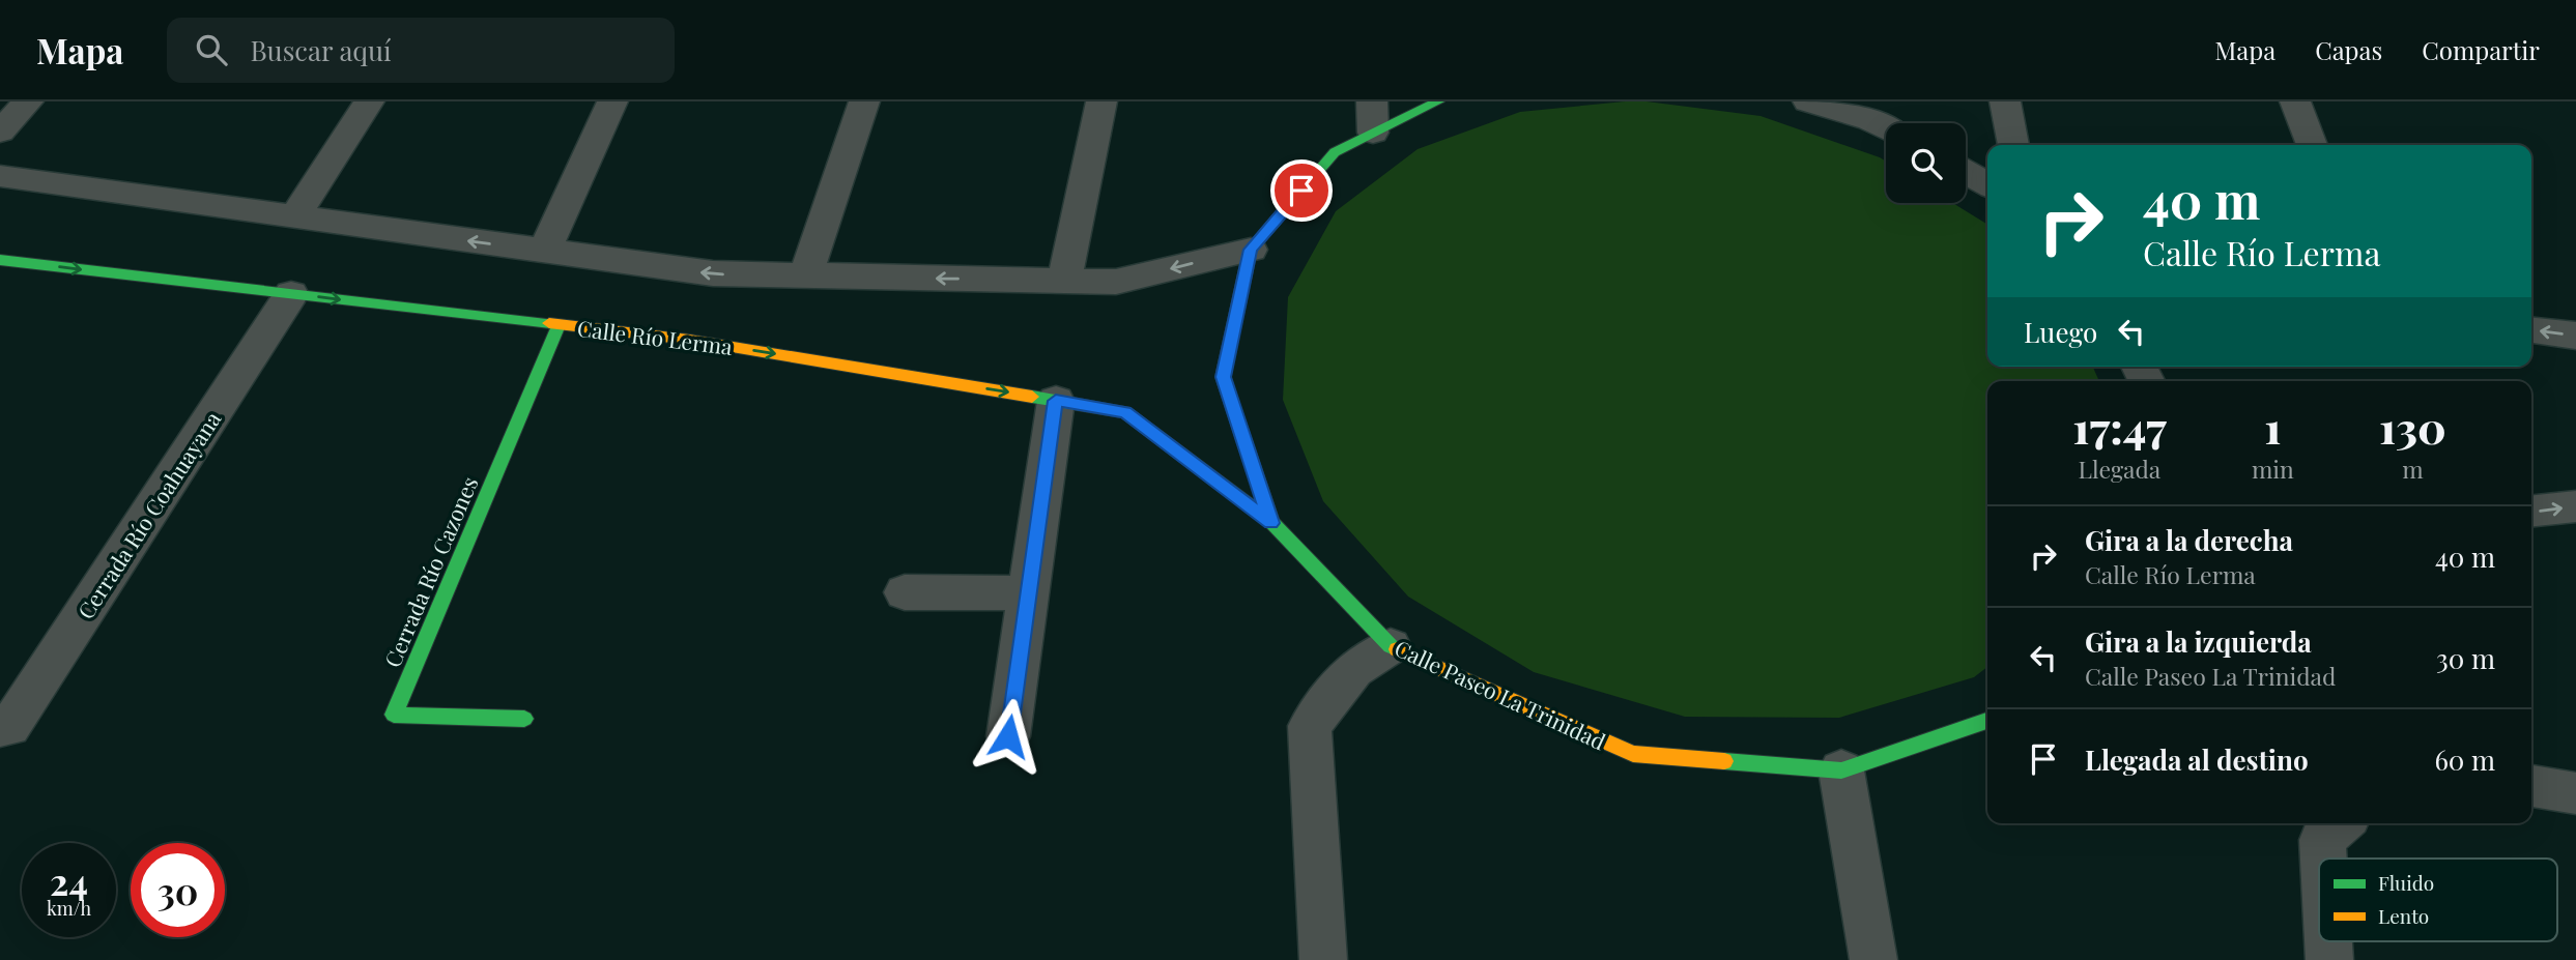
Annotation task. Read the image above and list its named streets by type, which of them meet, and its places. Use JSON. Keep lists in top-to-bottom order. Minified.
{"streets":{"street":["Calle Río Lerma","Cerrada Río Coahuayana","Cerrada Río Cazones","Calle Paseo La Trinidad"]},"crossings":[["Calle Río Lerma","Cerrada Río Coahuayana"],["Calle Río Lerma","Cerrada Río Cazones"],["Calle Río Lerma","Calle Paseo La Trinidad"]],"legend":["Fluido","Lento"],"page":{"header":"Mapa","search":"Buscar aquí","nav":["Mapa","Capas","Compartir"],"turn":["40 m","Calle Río Lerma"],"then":"Luego","eta":["17:47","Llegada","1","min","130","m"],"list":[{"name":"Gira a la derecha","note":"Calle Río Lerma","value":"40 m"},{"name":"Gira a la izquierda","note":"Calle Paseo La Trinidad","value":"30 m"},{"name":"Llegada al destino","value":"60 m"}],"speed":"24 km/h","limit":"30"}}
